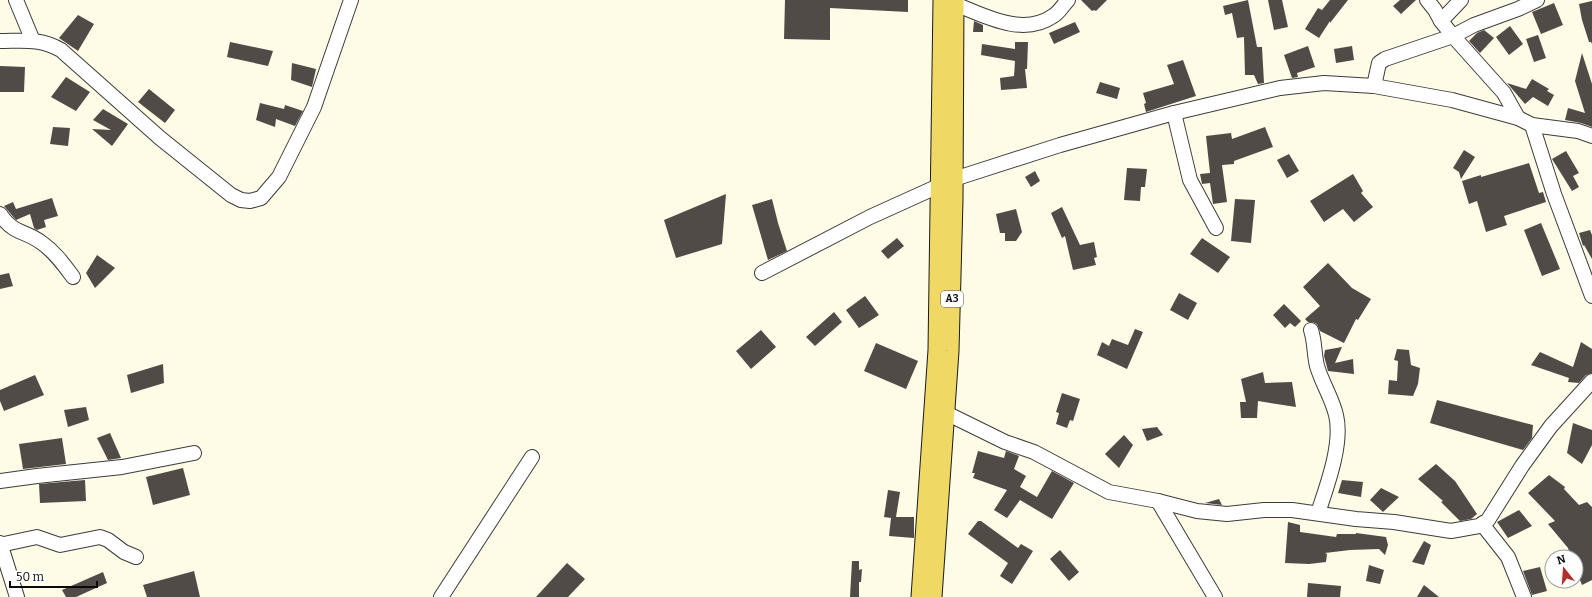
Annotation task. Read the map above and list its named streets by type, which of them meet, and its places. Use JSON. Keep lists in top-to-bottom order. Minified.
{"streets":{"main road":["A3"]},"scale_bar":"50 m","north":"top"}
